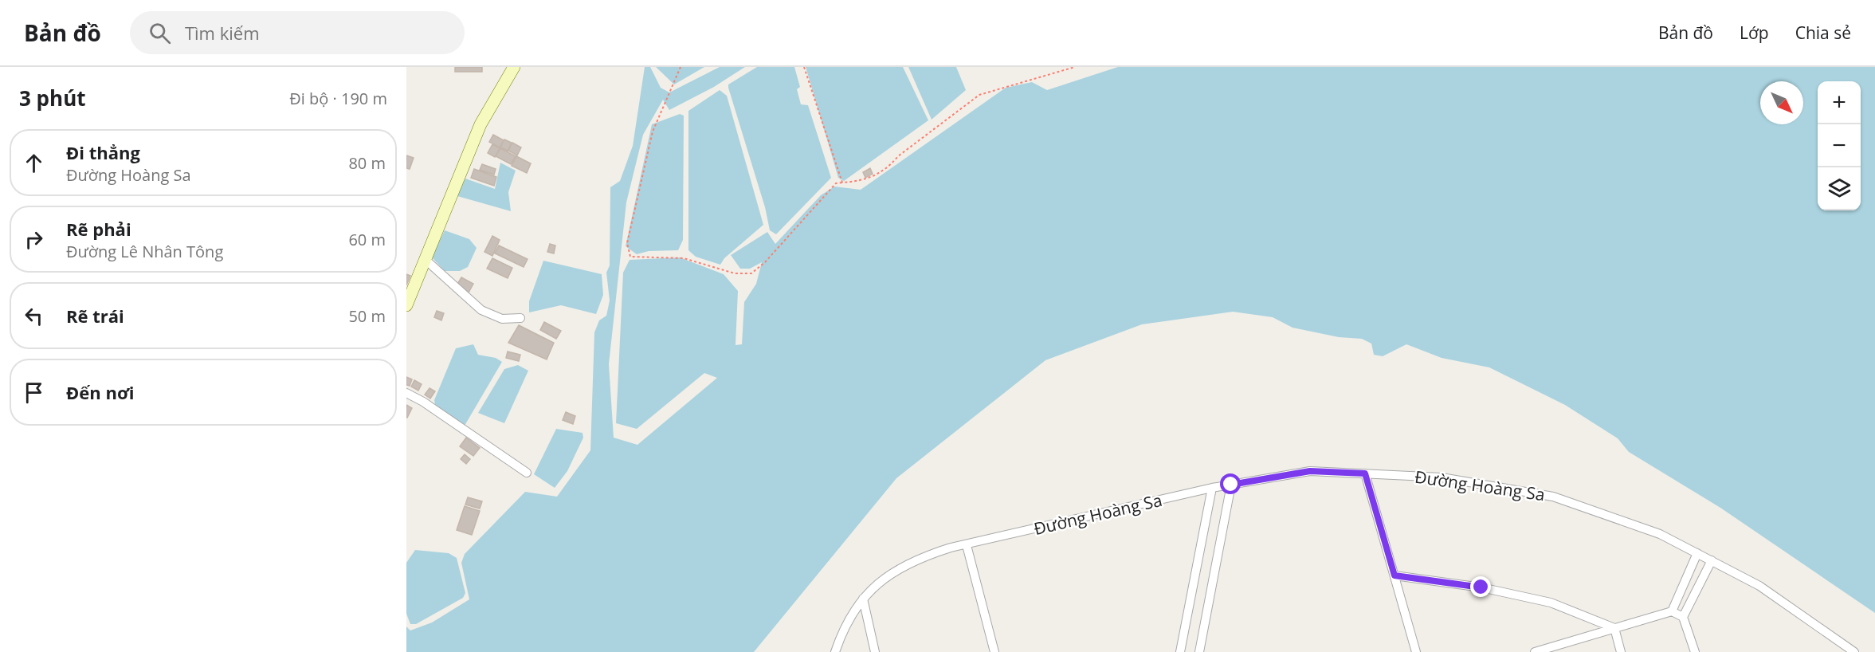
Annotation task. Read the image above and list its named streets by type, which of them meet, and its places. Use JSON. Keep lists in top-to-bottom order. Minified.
{"streets":{"street":["Đường Hoàng Sa"]},"north":"bottom right","page":{"header":"Bản đồ","search":"Tìm kiếm","nav":["Bản đồ","Lớp","Chia sẻ"],"heading":["3 phút","Đi bộ · 190 m"],"map_buttons":["+","−"],"list":[["Đi thẳng","Đường Hoàng Sa","80 m"],["Rẽ phải","Đường Lê Nhân Tông","60 m"],["Rẽ trái","50 m"],"Đến nơi"]}}
